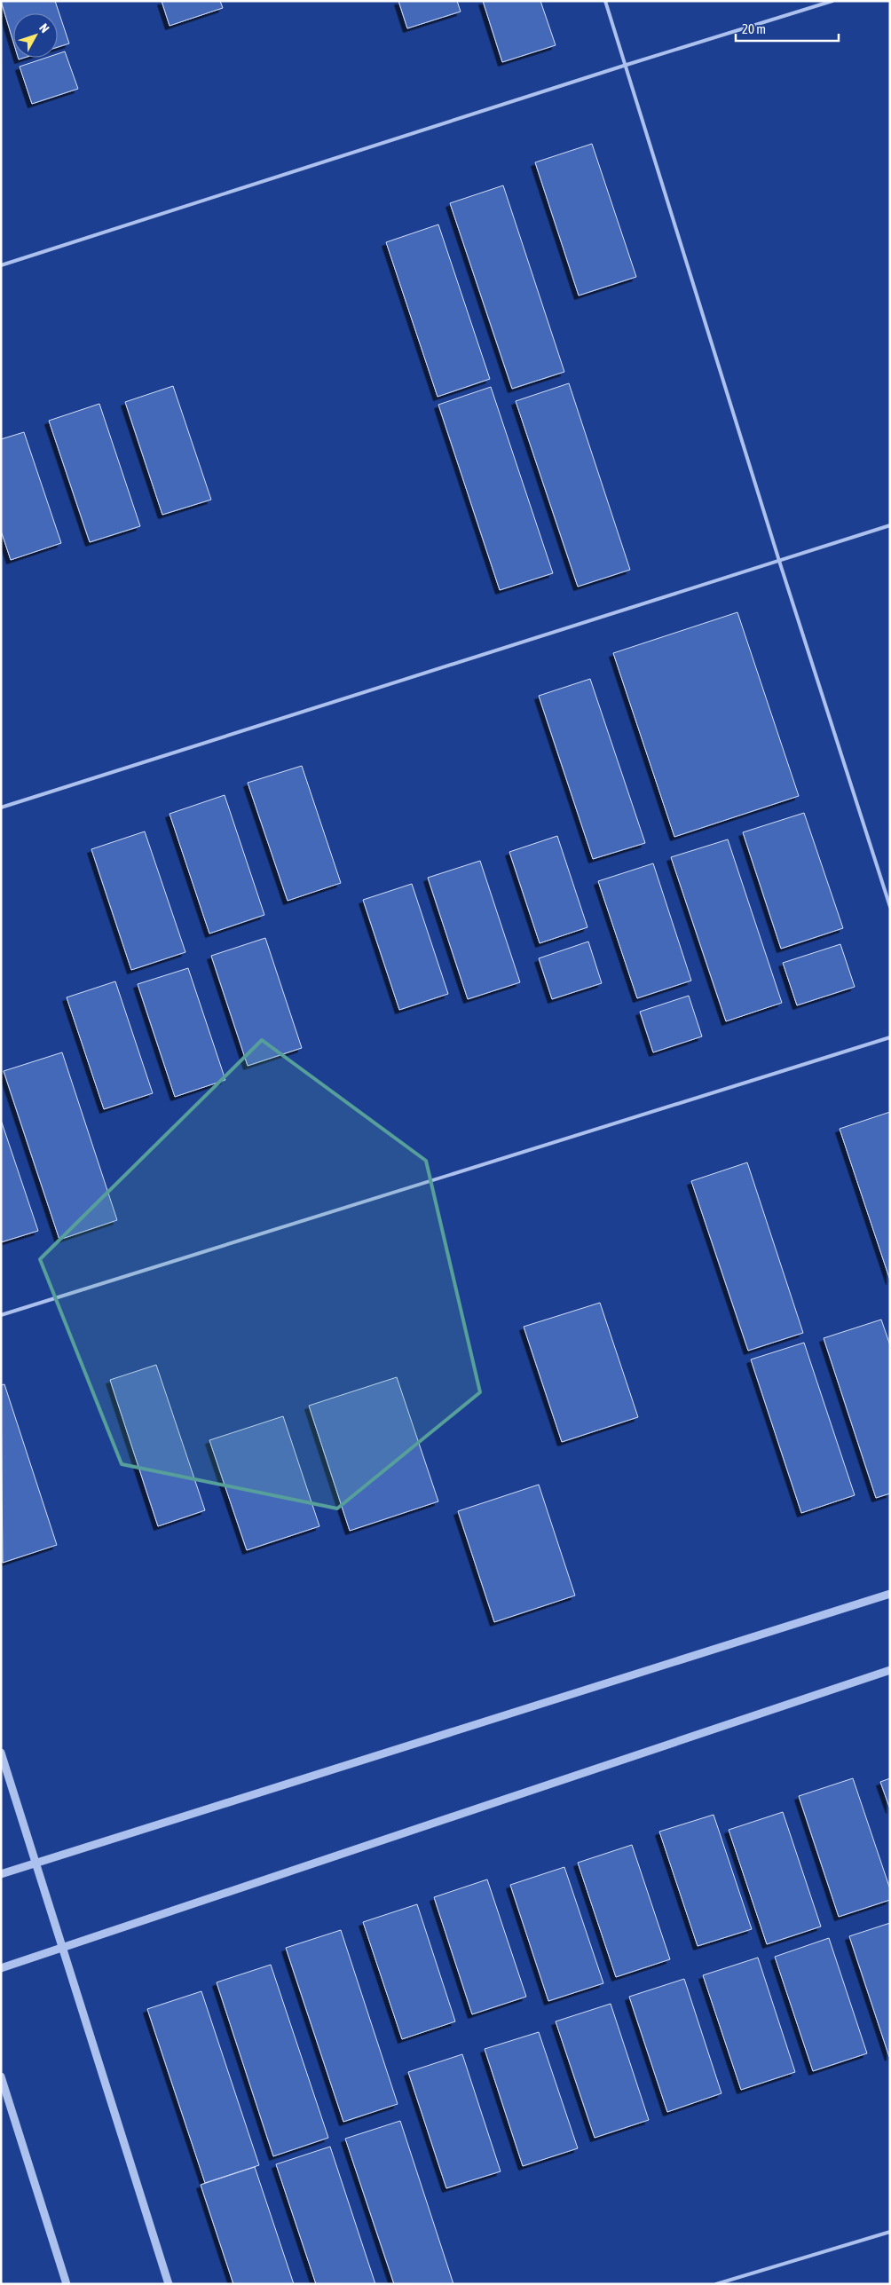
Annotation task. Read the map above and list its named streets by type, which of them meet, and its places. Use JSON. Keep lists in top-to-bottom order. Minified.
{"scale_bar":"20 m","north":"top right"}
